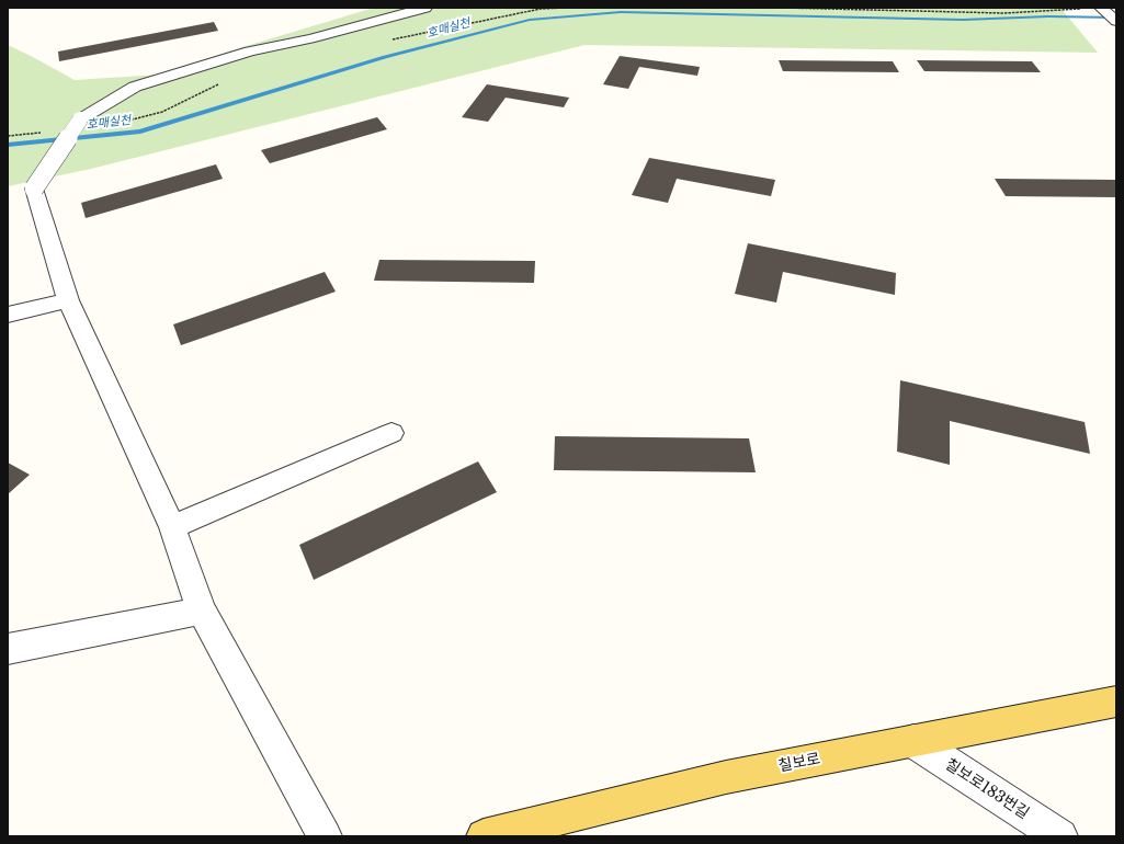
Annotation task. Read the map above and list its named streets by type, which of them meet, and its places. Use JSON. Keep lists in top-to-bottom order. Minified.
{"streets":{"main road":["칠보로"],"street":["칠보로183번길"]},"crossings":[["칠보로","칠보로183번길"]],"water":["호매실천"]}
